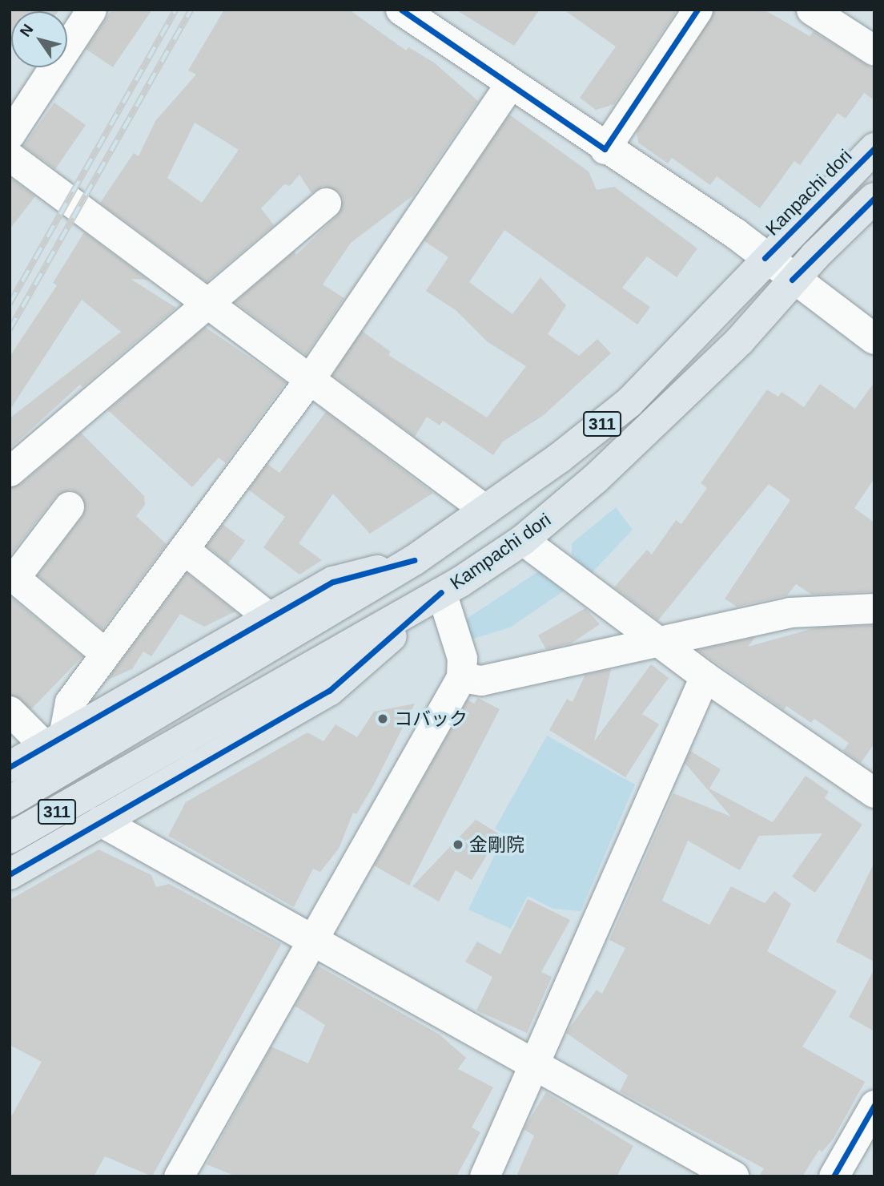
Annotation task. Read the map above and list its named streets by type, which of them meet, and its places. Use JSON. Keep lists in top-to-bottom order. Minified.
{"streets":{"main road":["Kanpachi dori","311","Kampachi dori"]},"crossings":[["Kanpachi dori","311"],["311","Kampachi dori"]],"places":["コバック","金剛院"],"north":"top left"}
